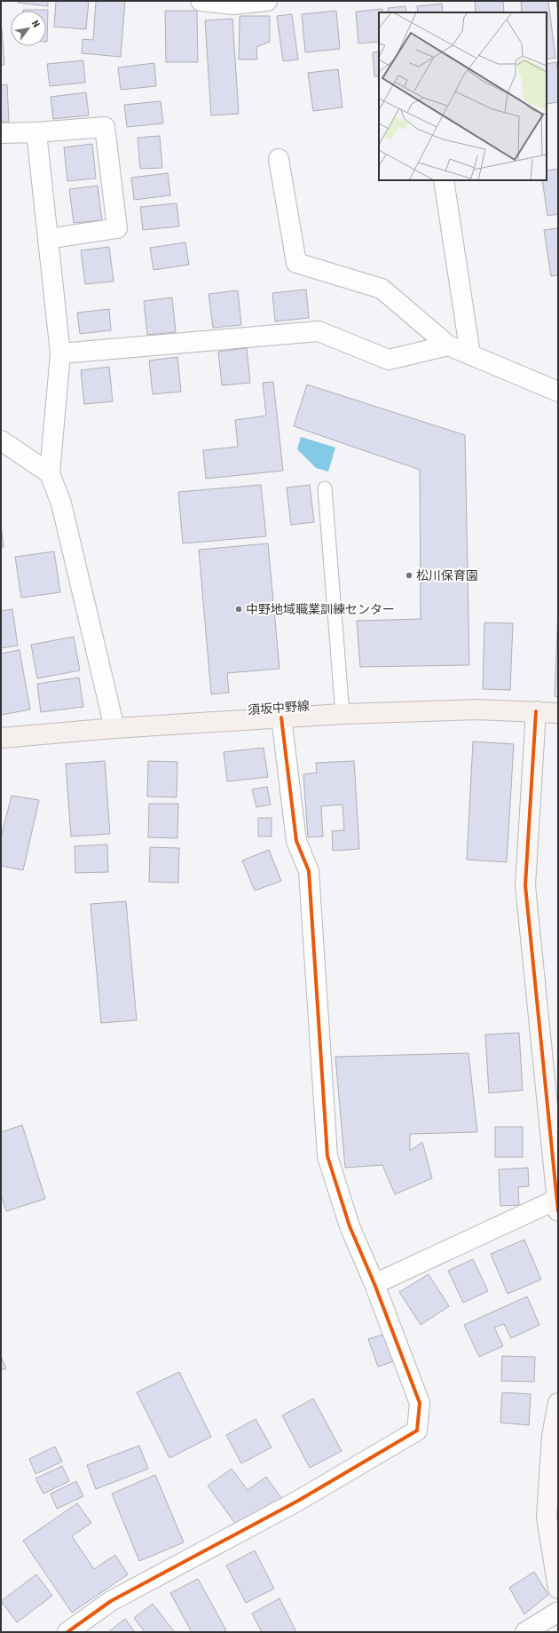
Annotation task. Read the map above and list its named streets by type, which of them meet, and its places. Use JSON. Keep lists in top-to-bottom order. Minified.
{"streets":{"main road":["須坂中野線"]},"places":["松川保育園","中野地域職業訓練センター"],"north":"top right"}
